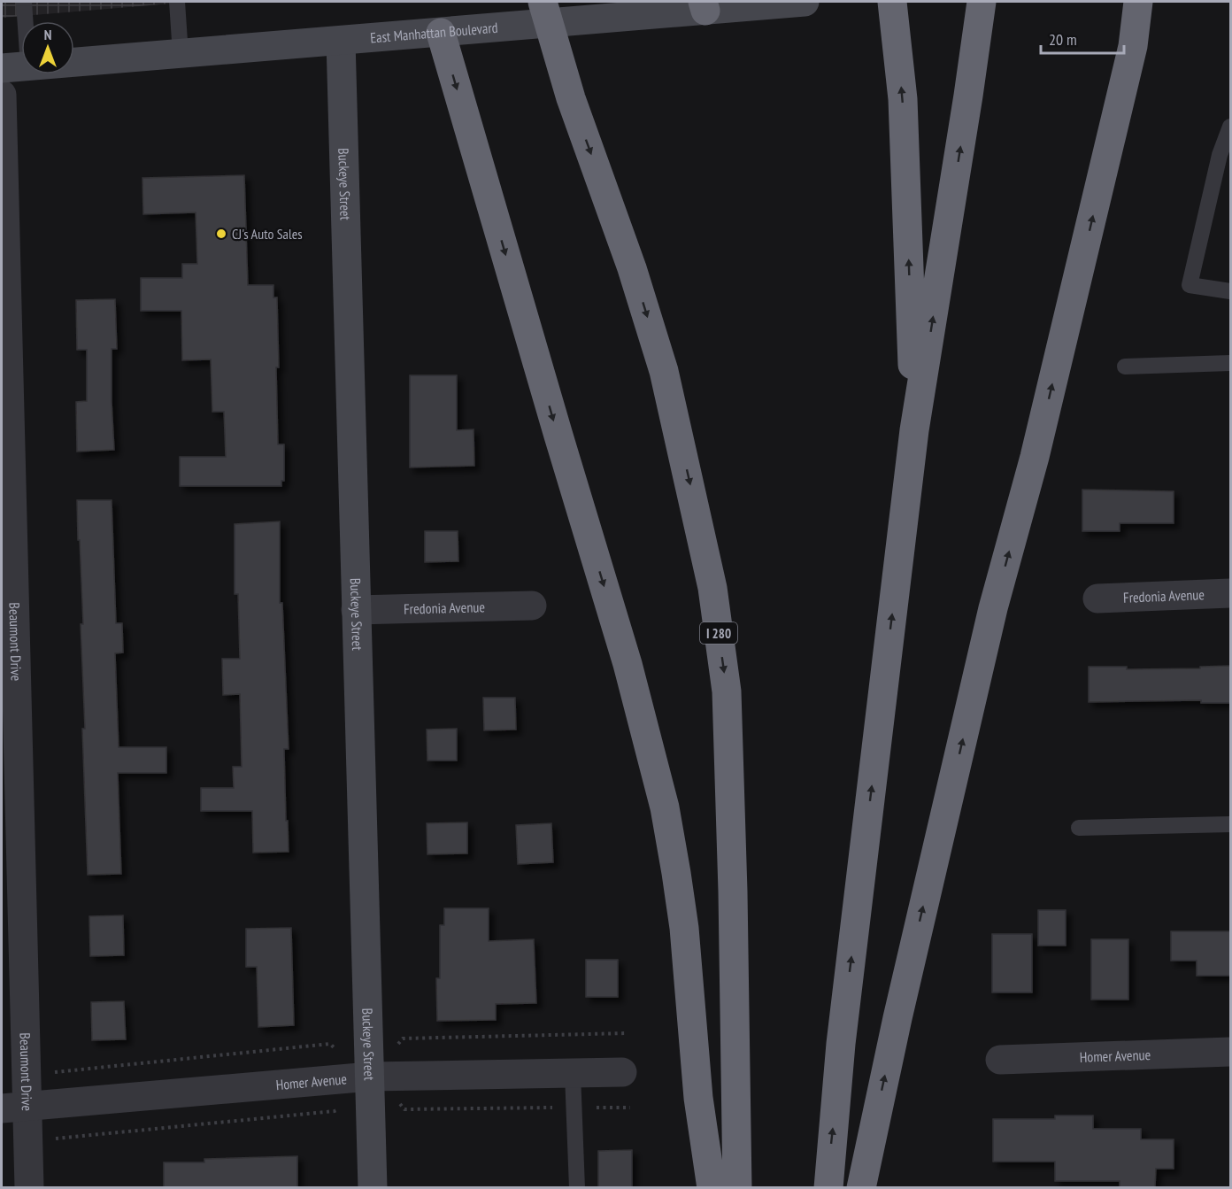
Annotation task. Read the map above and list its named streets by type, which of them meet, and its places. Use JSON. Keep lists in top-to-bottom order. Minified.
{"streets":{"highway":["I 280"],"street":["East Manhattan Boulevard","Buckeye Street","Fredonia Avenue","Beaumont Drive","Homer Avenue"]},"crossings":[["East Manhattan Boulevard","Buckeye Street"],["Buckeye Street","Fredonia Avenue"],["Buckeye Street","Homer Avenue"],["Beaumont Drive","Homer Avenue"]],"places":["CJ's Auto Sales"],"scale_bar":"20 m","north":"top"}
